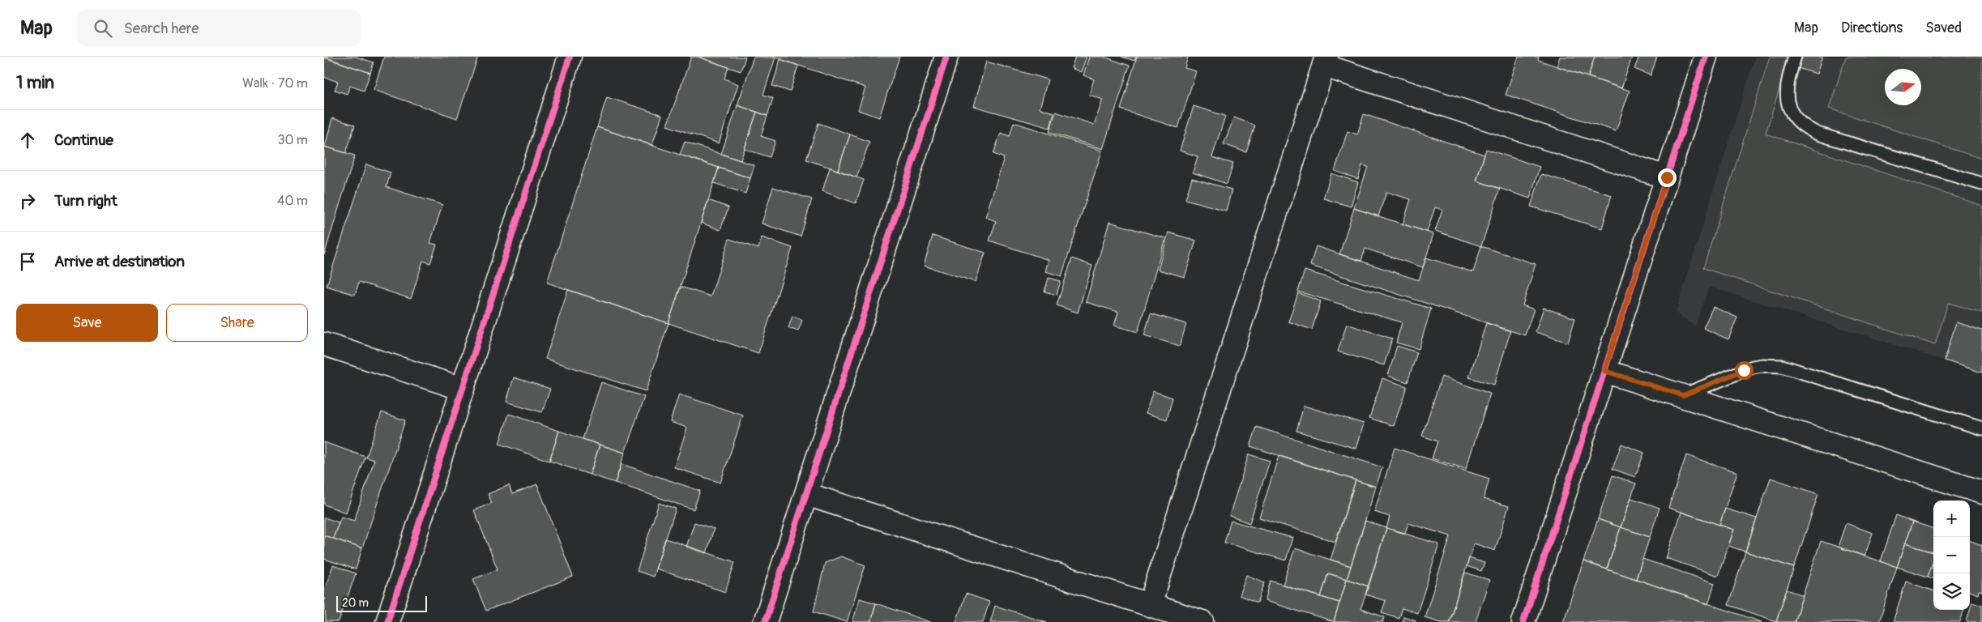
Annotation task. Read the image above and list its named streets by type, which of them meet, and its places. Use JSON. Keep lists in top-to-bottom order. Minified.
{"scale_bar":"20 m","north":"right","page":{"header":"Map","search":"Search here","nav":["Map","Directions","Saved"],"heading":["1 min","Walk · 70 m"],"list":[["Continue","30 m"],["Turn right","40 m"],"Arrive at destination"],"buttons":["Save","Share"],"map_buttons":["+","−"],"scale":"20 m"}}
